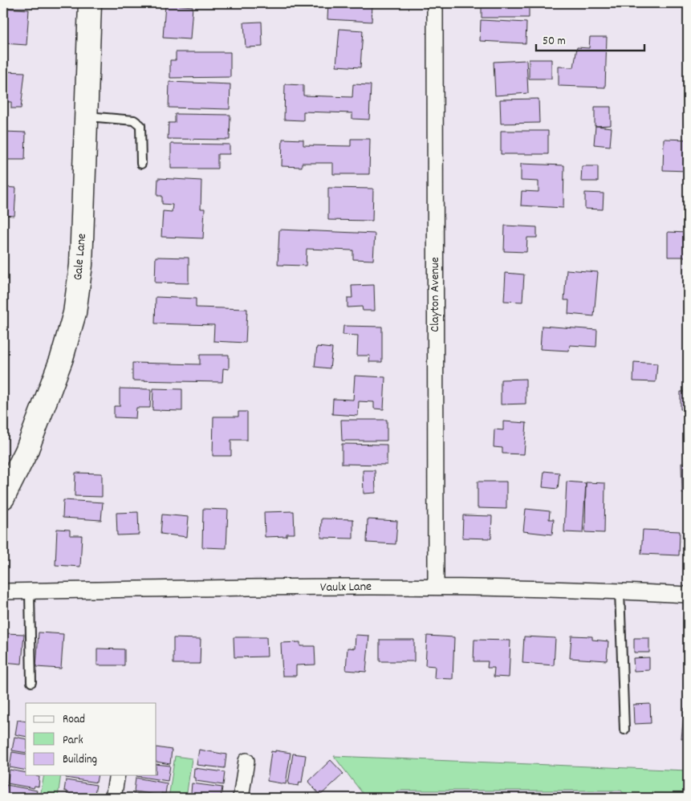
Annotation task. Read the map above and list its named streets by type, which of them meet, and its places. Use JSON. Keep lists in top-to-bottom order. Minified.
{"streets":{"street":["Gale Lane","Clayton Avenue","Vaulx Lane"]},"crossings":[["Clayton Avenue","Vaulx Lane"]],"legend":["Road","Park","Building"],"scale_bar":"50 m"}
